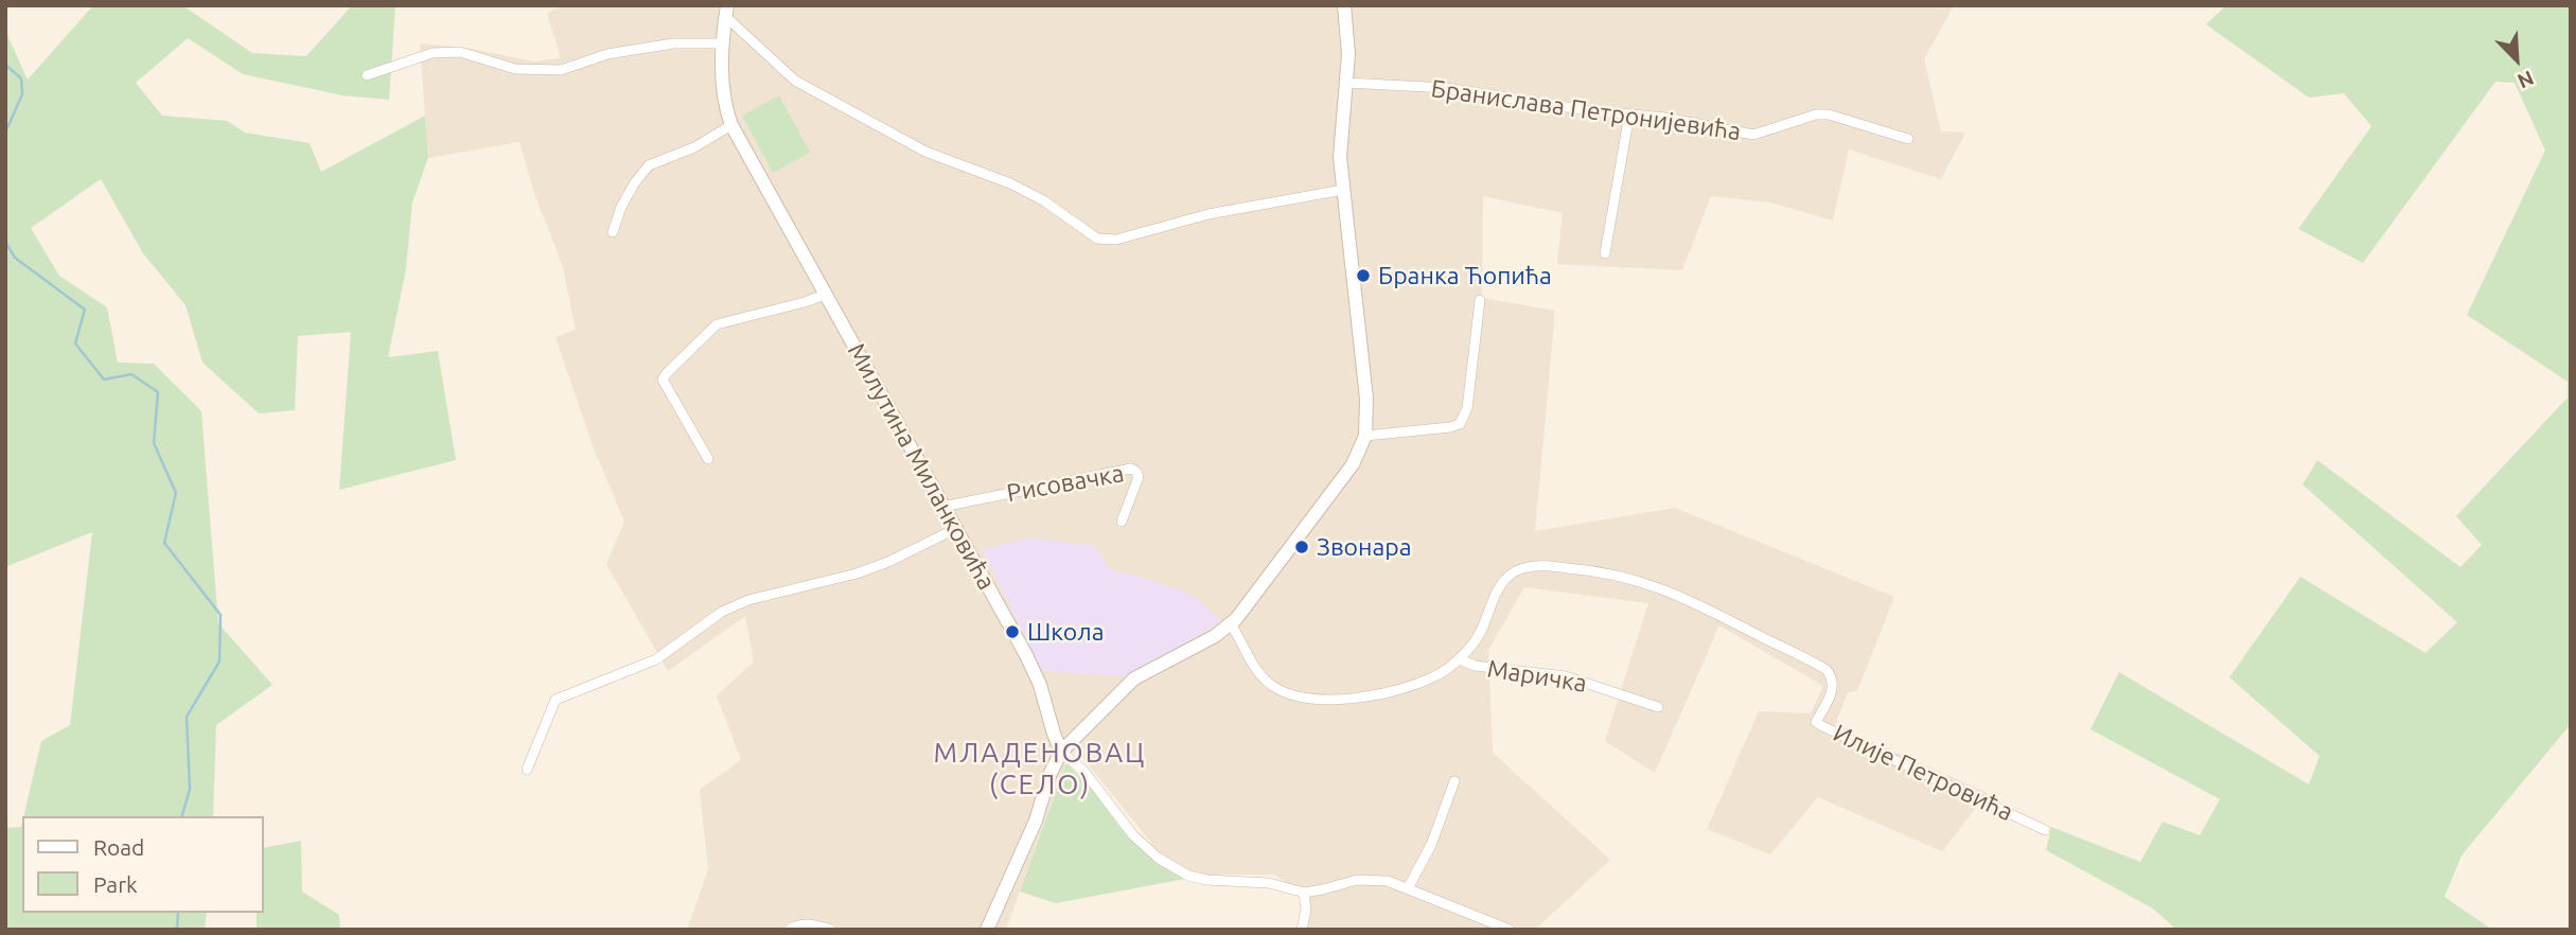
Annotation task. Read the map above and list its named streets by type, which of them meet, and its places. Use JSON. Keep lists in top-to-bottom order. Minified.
{"streets":{"main road":["Милутина Миланковића"],"street":["Бранислава Петронијевића","Рисовачка","Маричка","Илије Петровића"]},"crossings":[["Милутина Миланковића","Рисовачка"],["Маричка","Илије Петровића"]],"districts":["МЛАДЕНОВАЦ (СЕЛО)"],"places":["Бранка Ћопића","Звонара","Школа"],"legend":["Road","Park"],"north":"bottom right"}
